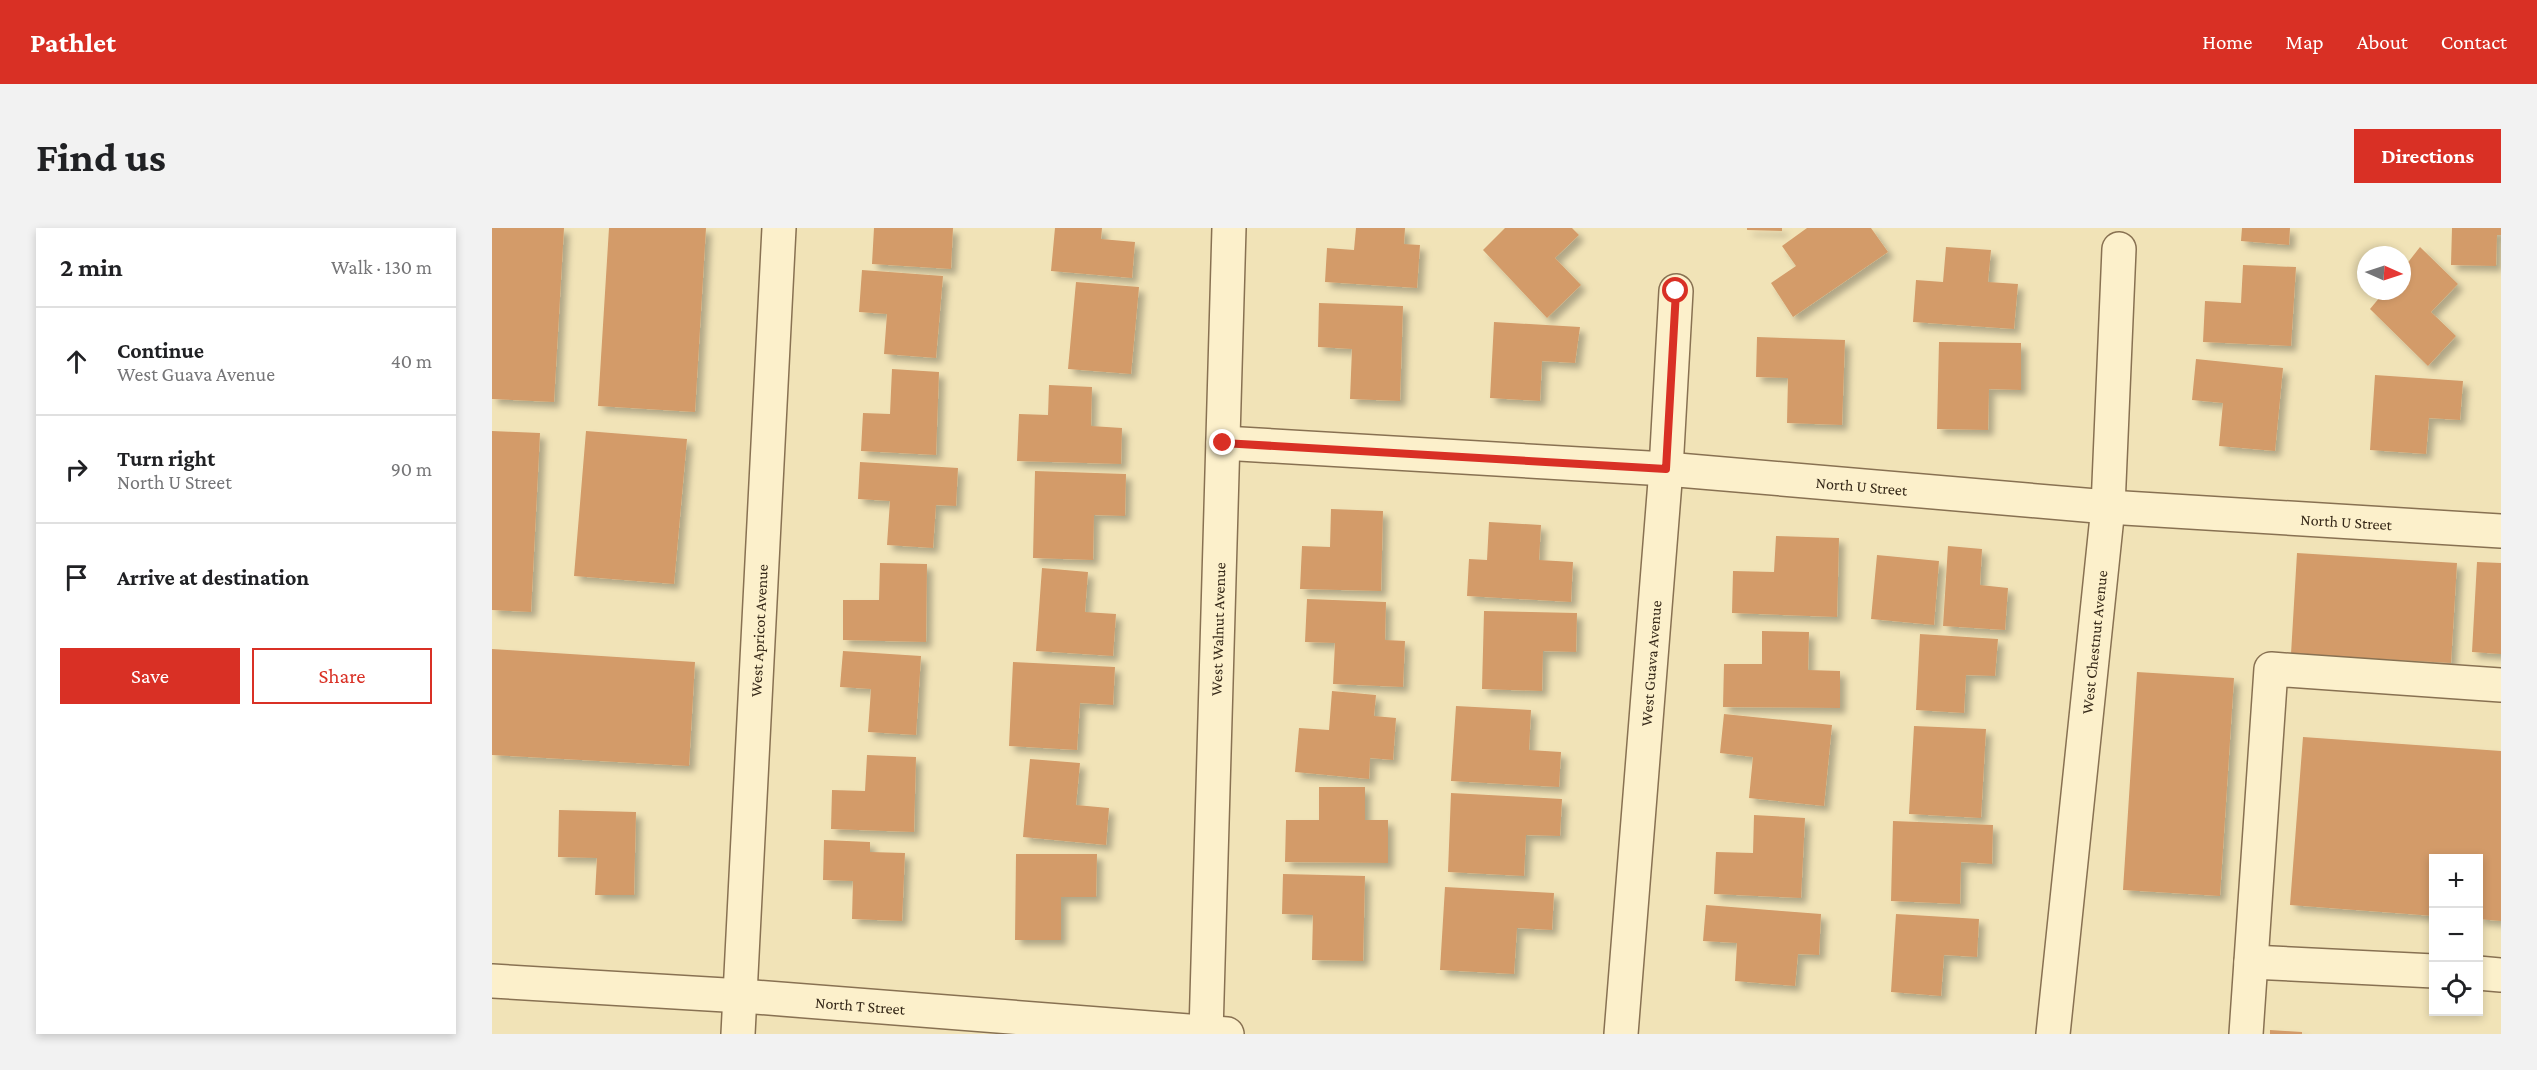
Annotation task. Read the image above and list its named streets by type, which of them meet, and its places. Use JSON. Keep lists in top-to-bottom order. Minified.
{"streets":{"street":["North U Street","West Walnut Avenue","West Apricot Avenue","West Chestnut Avenue","West Guava Avenue","North T Street"]},"crossings":[["North U Street","West Walnut Avenue"],["North U Street","West Chestnut Avenue"],["North U Street","West Guava Avenue"],["West Walnut Avenue","North T Street"],["West Apricot Avenue","North T Street"]],"north":"right","page":{"header":"Pathlet","nav":["Home","Map","About","Contact"],"buttons":["Directions",["Save","Share"]],"title":"Find us","heading":["2 min","Walk · 130 m"],"list":[["Continue","West Guava Avenue","40 m"],["Turn right","North U Street","90 m"],"Arrive at destination"],"map_buttons":["+","−"]}}
